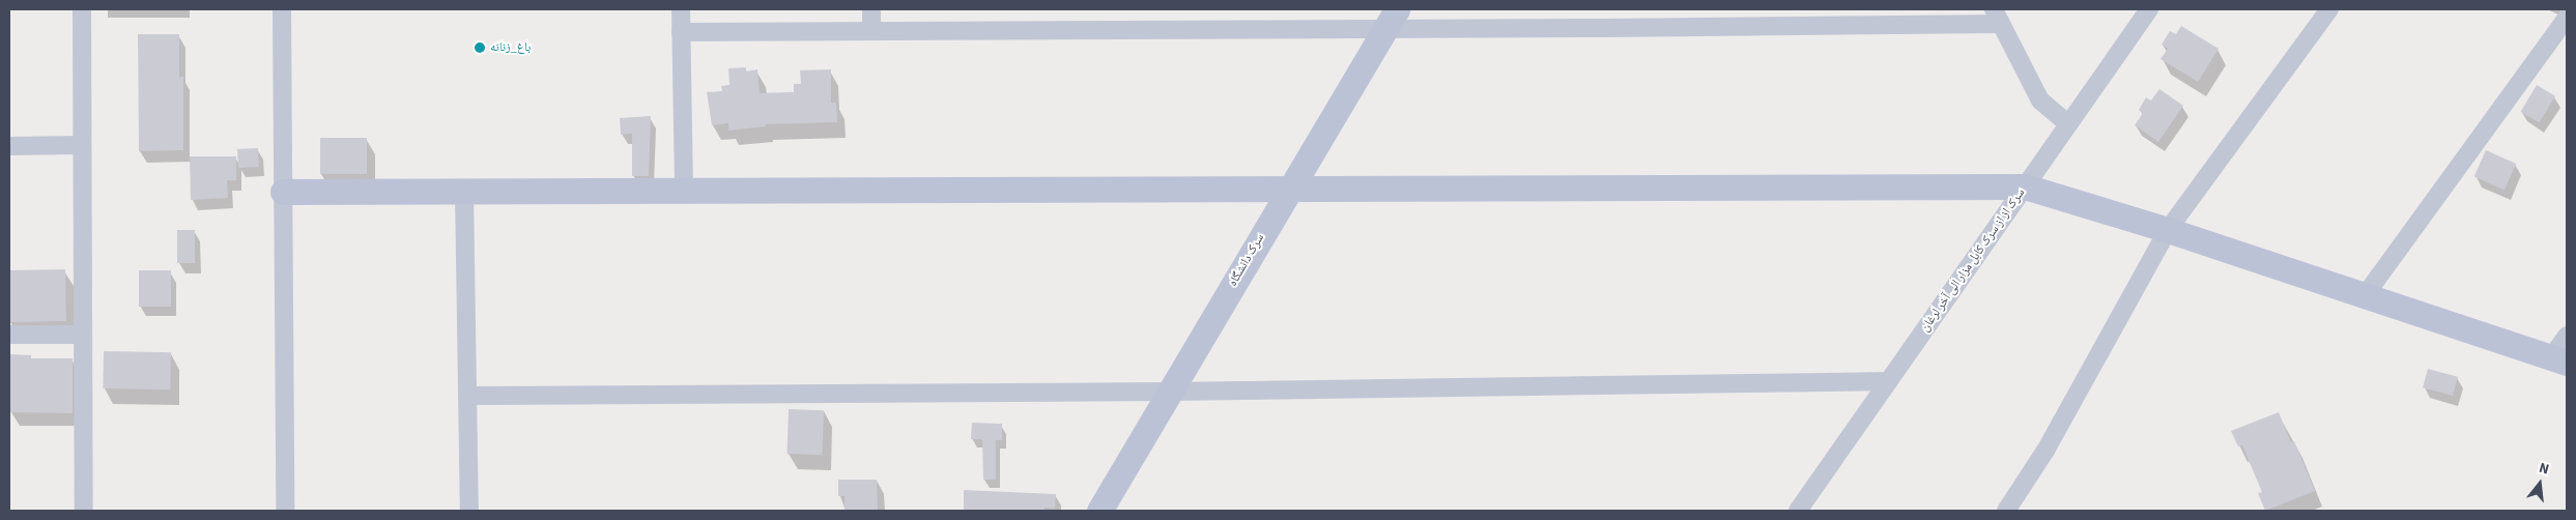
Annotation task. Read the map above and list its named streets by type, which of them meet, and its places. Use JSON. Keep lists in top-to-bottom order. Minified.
{"streets":{"street":["سرک دانشگاه","سرک از از سرک کابل مزار الی آخر لرغان"]},"places":["باغ_زنانه"],"north":"top"}
